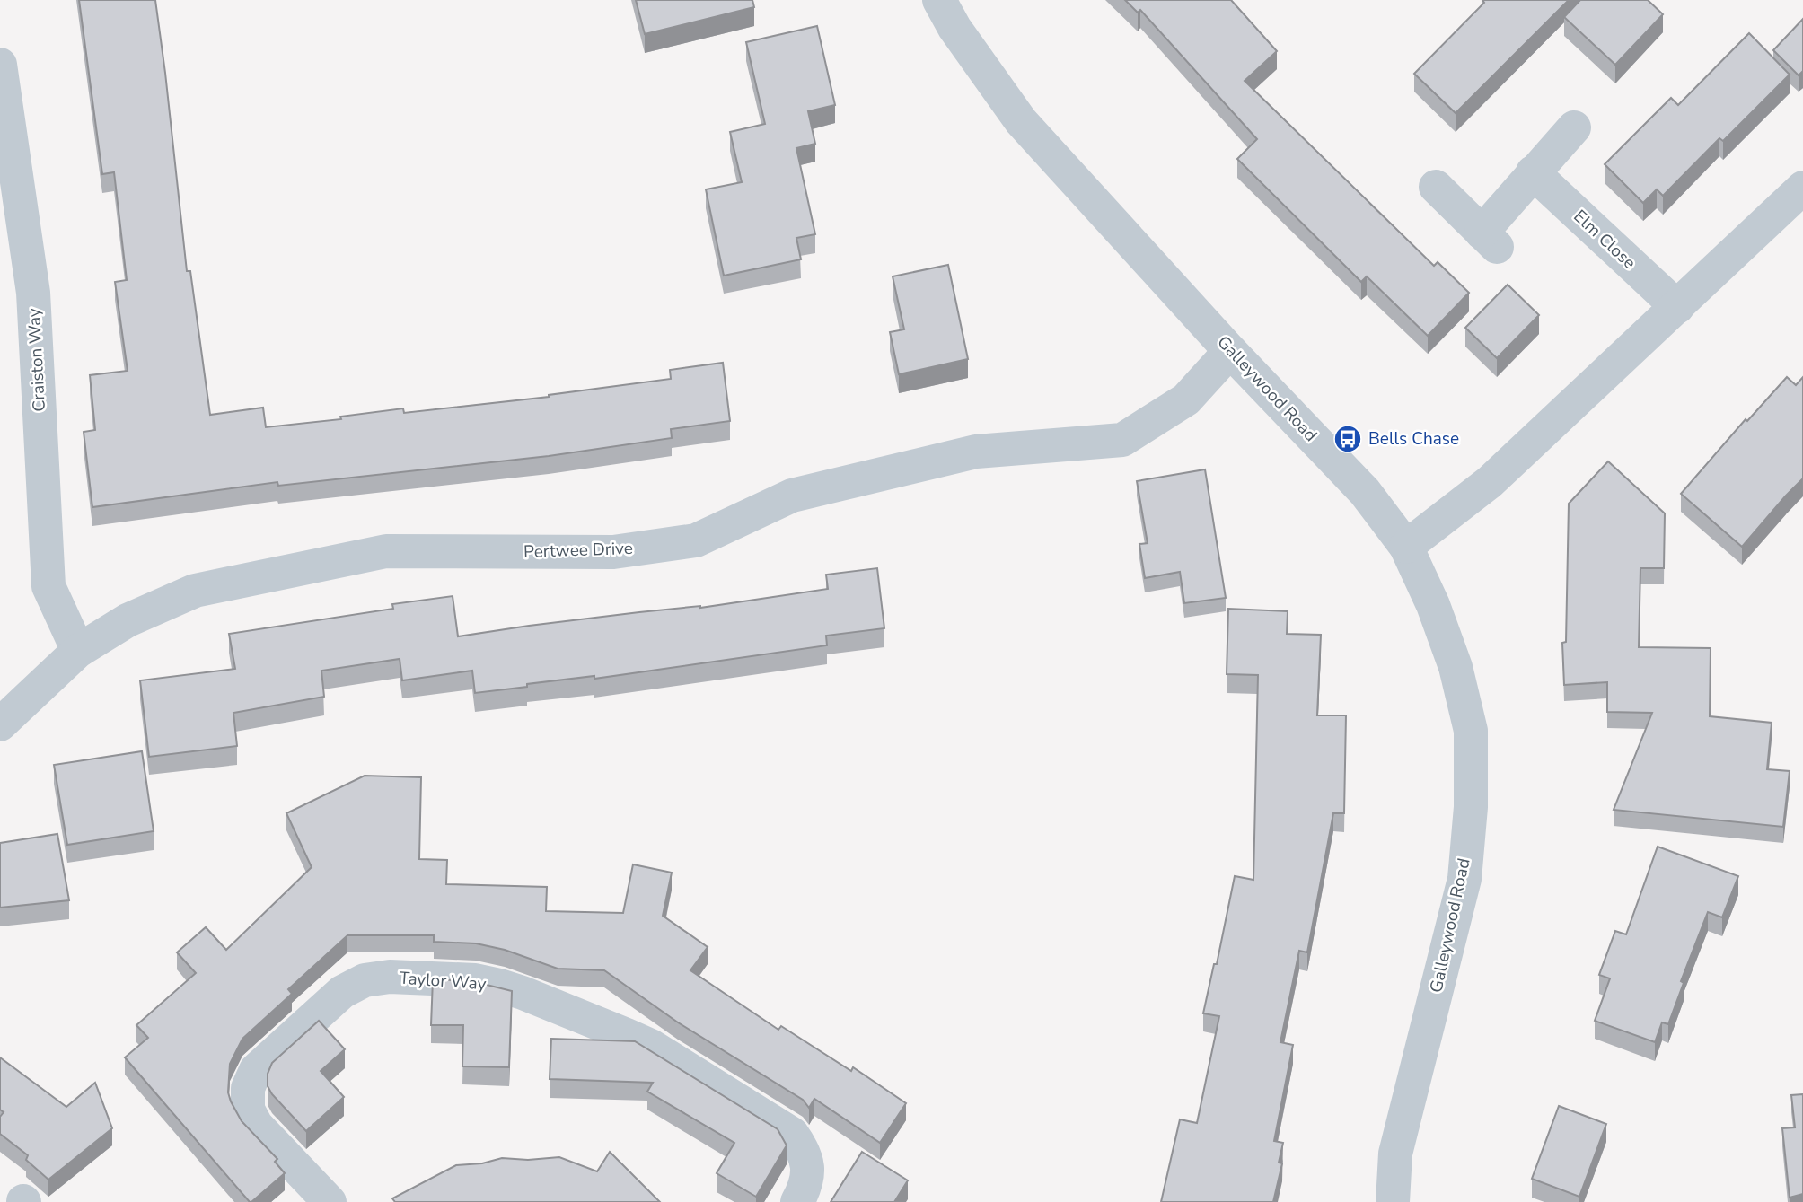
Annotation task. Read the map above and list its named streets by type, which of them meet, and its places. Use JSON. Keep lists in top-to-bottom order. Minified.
{"streets":{"street":["Elm Close","Craiston Way","Galleywood Road","Pertwee Drive","Taylor Way"]},"crossings":[["Craiston Way","Pertwee Drive"],["Galleywood Road","Pertwee Drive"]],"places":{"bus stop":["Bells Chase"]}}
